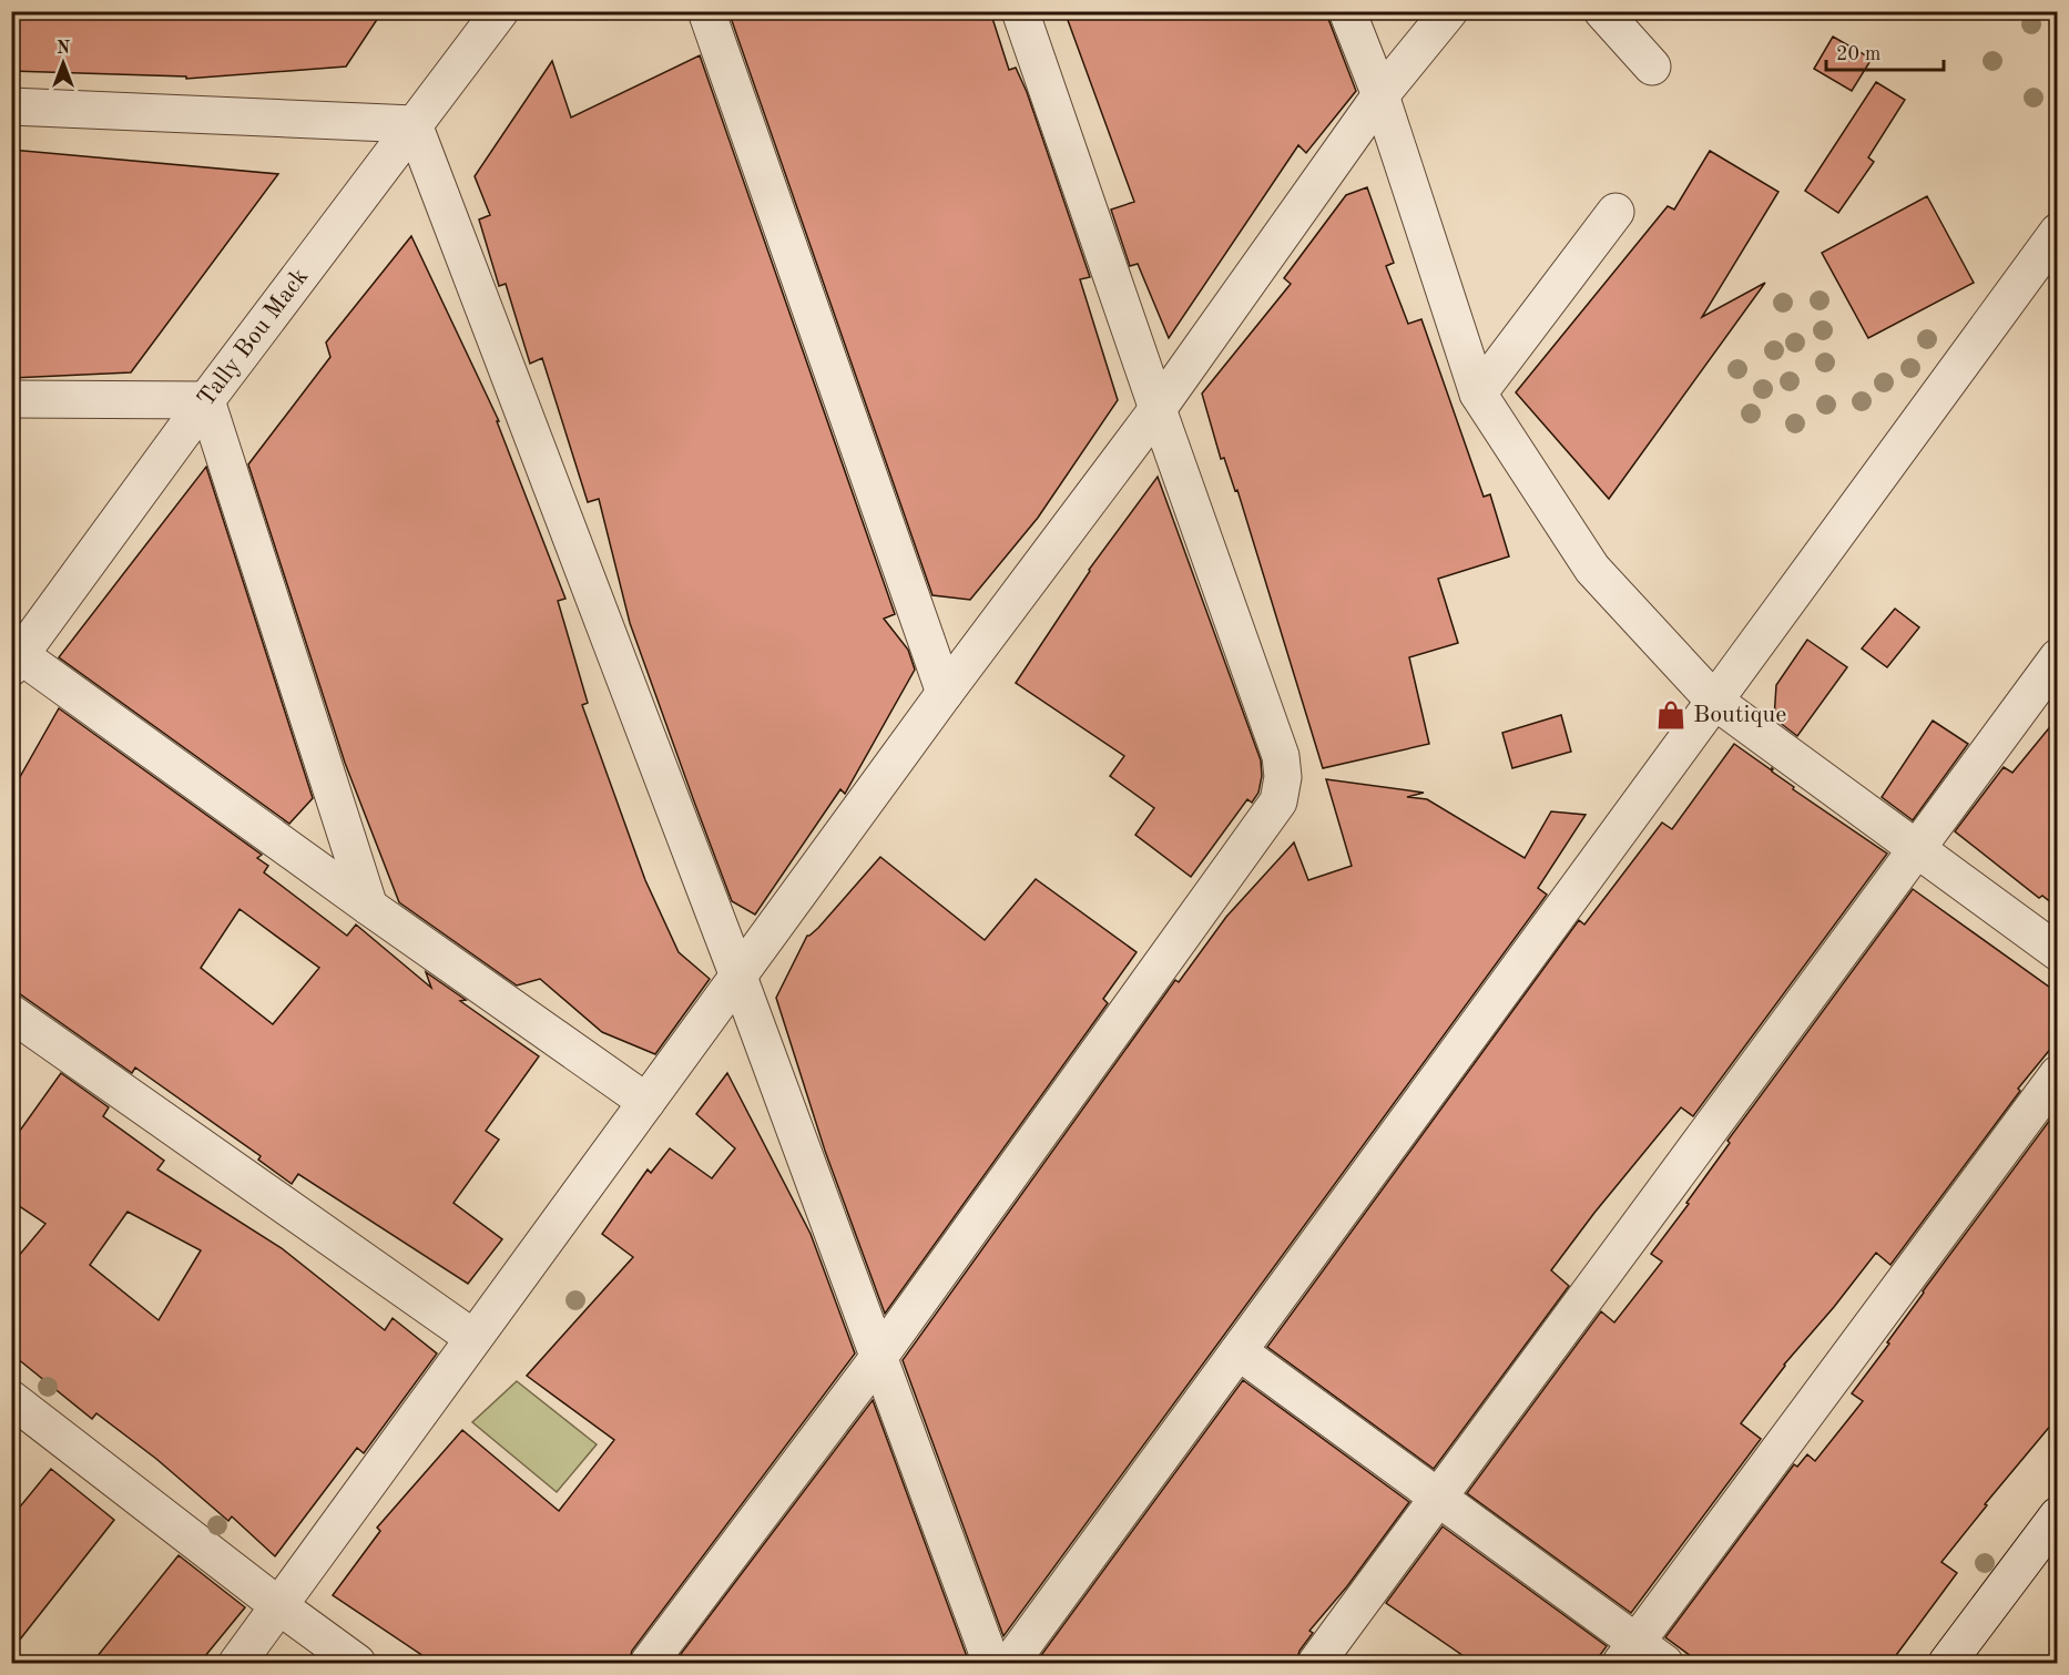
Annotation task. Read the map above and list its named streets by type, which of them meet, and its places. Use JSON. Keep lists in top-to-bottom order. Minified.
{"streets":{"street":["Tally Bou Mack"]},"places":{"shop":["Boutique"]},"scale_bar":"20 m","north":"top"}
